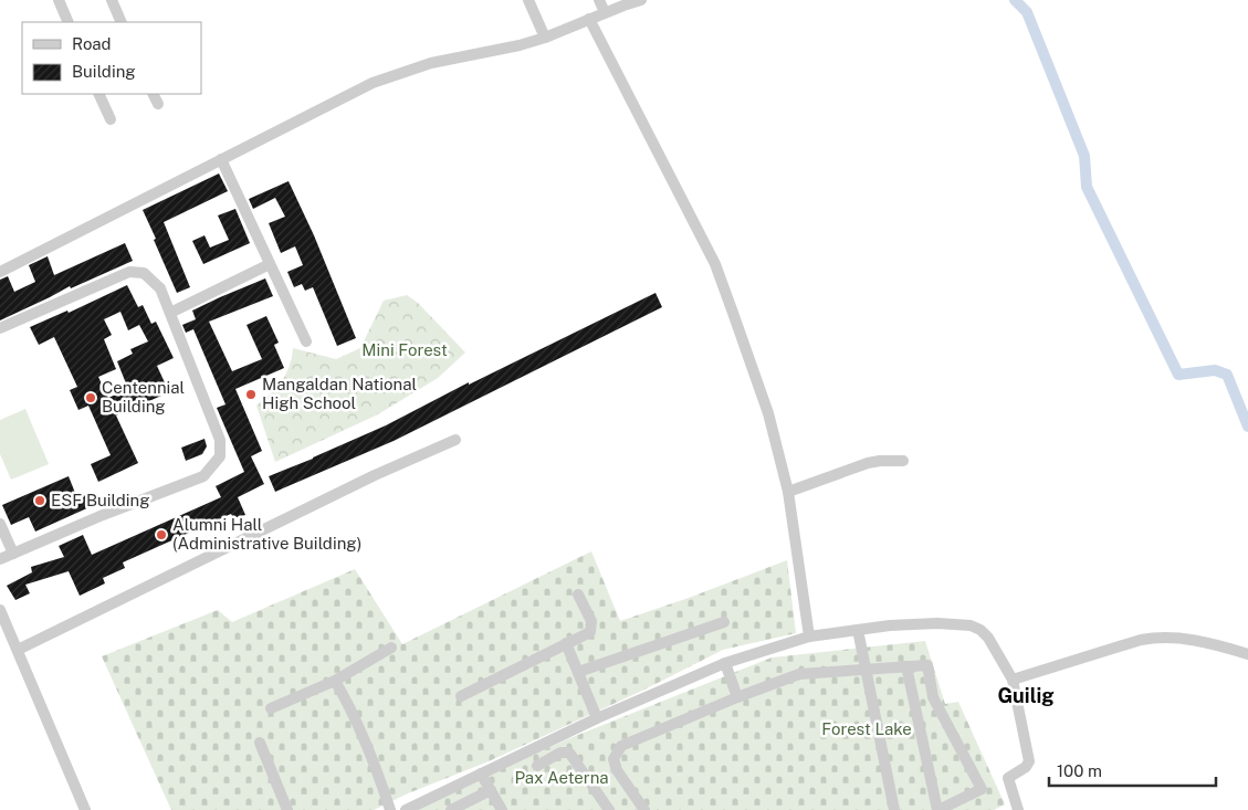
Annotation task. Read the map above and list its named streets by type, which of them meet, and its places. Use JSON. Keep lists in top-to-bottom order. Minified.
{"districts":["Guilig"],"parks":["Mini Forest","Forest Lake","Pax Aeterna"],"places":["Mangaldan National High School","Centennial Building","ESF Building","Alumni Hall (Administrative Building)"],"legend":["Road","Building"],"scale_bar":"100 m"}
